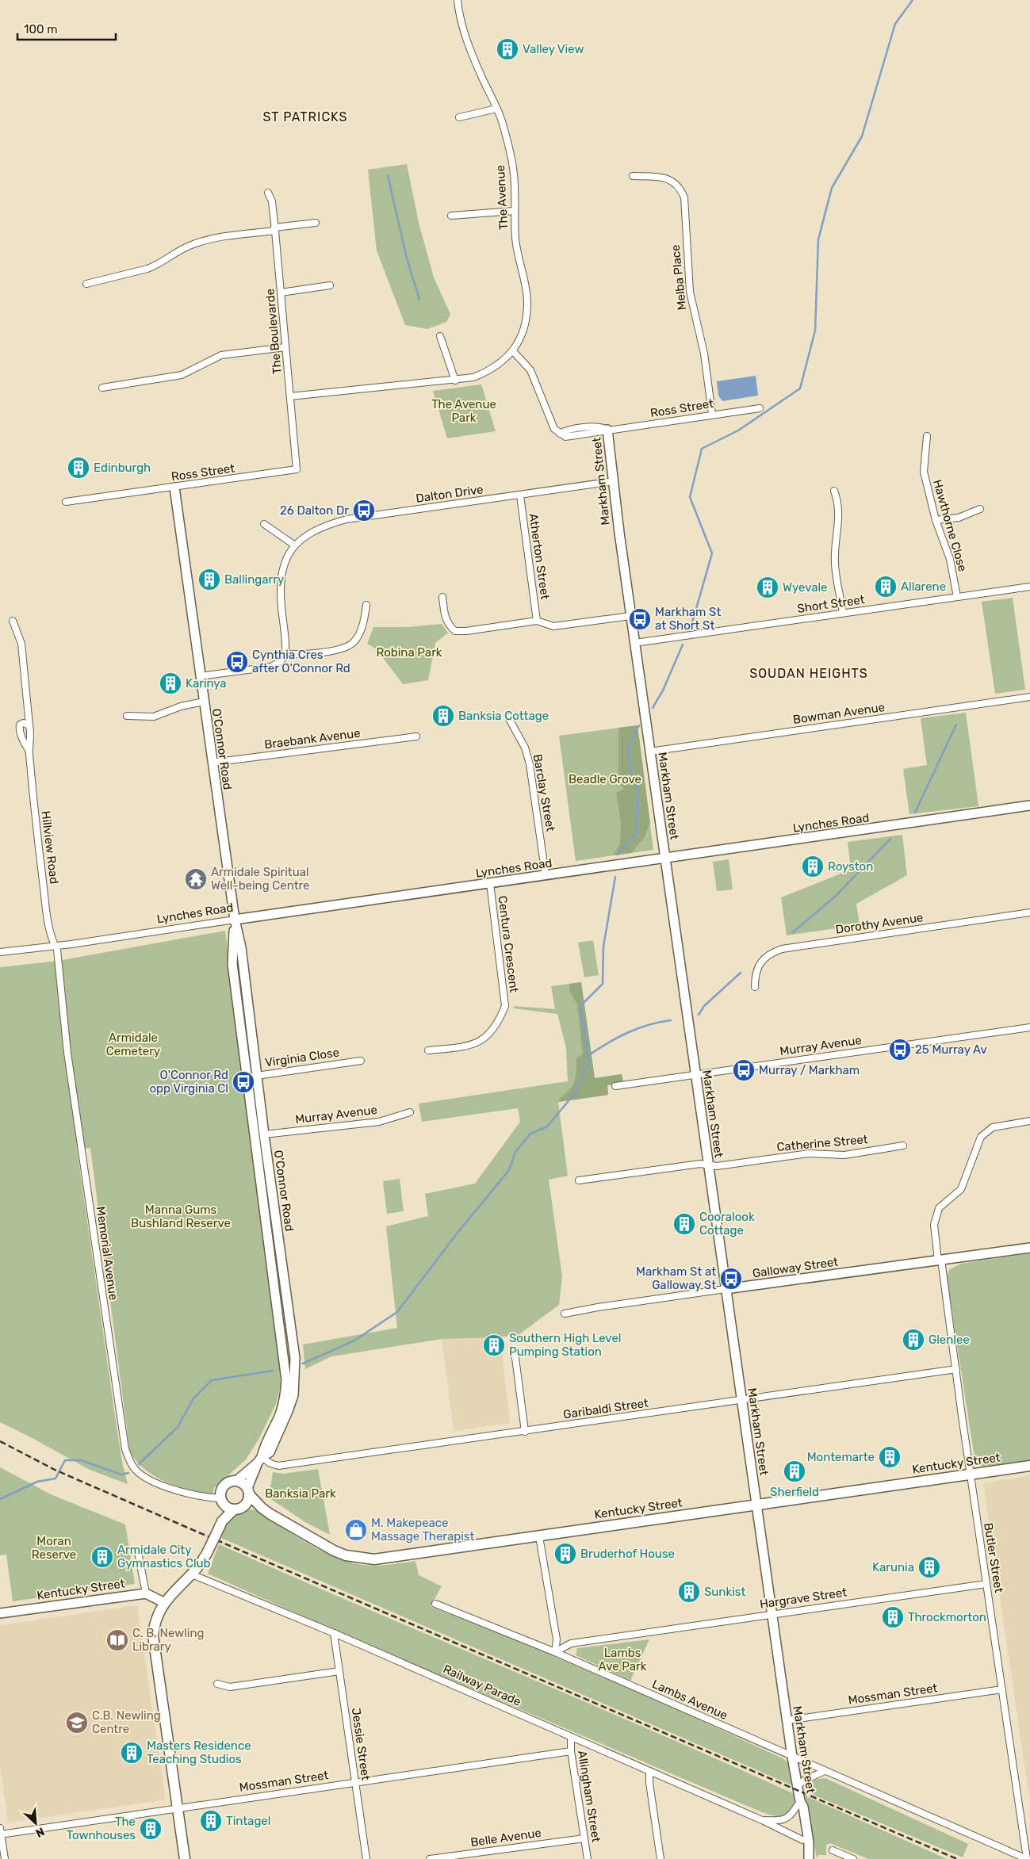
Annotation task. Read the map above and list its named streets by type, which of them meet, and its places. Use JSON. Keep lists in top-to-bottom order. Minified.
{"streets":{"main road":["Kentucky Street"],"street":["The Avenue","Melba Place","The Boulevarde","Ross Street","Markham Street","Dalton Drive","Hawthorne Close","Atherton Street","Short Street","Bowman Avenue","Braebank Avenue","O'Connor Road","Barclay Street","Lynches Road","Hillview Road","Dorothy Avenue","Centura Crescent","Murray Avenue","Virginia Close","Catherine Street","Memorial Avenue","Galloway Street","Garibaldi Street","Butler Street","Hargrave Street","Railway Parade","Mossman Street","Lambs Avenue","Jessie Street","Allingham Street","Belle Avenue"]},"crossings":[["The Avenue","The Boulevarde"],["The Avenue","Ross Street"],["Melba Place","Ross Street"],["The Boulevarde","Ross Street"],["Ross Street","Markham Street"],["Ross Street","O'Connor Road"],["Markham Street","Dalton Drive"],["Markham Street","Short Street"],["Markham Street","Bowman Avenue"],["Markham Street","Lynches Road"],["Markham Street","Murray Avenue"],["Markham Street","Catherine Street"],["Markham Street","Galloway Street"],["Markham Street","Garibaldi Street"],["Markham Street","Kentucky Street"],["Markham Street","Hargrave Street"],["Markham Street","Railway Parade"],["Markham Street","Mossman Street"],["Markham Street","Lambs Avenue"],["Dalton Drive","Atherton Street"],["Hawthorne Close","Short Street"],["Braebank Avenue","O'Connor Road"],["O'Connor Road","Lynches Road"],["O'Connor Road","Murray Avenue"],["O'Connor Road","Virginia Close"],["O'Connor Road","Memorial Avenue"],["O'Connor Road","Garibaldi Street"],["O'Connor Road","Kentucky Street"],["Barclay Street","Lynches Road"],["Lynches Road","Hillview Road"],["Lynches Road","Centura Crescent"],["Lynches Road","Memorial Avenue"],["Hillview Road","Memorial Avenue"],["Memorial Avenue","Kentucky Street"],["Galloway Street","Butler Street"],["Garibaldi Street","Butler Street"],["Kentucky Street","Butler Street"],["Butler Street","Hargrave Street"],["Butler Street","Mossman Street"],["Butler Street","Lambs Avenue"],["Hargrave Street","Lambs Avenue"],["Railway Parade","Jessie Street"],["Railway Parade","Allingham Street"],["Mossman Street","Jessie Street"],["Mossman Street","Allingham Street"],["Allingham Street","Belle Avenue"]],"districts":["ST PATRICKS","SOUDAN HEIGHTS"],"parks":["The Avenue Park","Robina Park","Beadle Grove","Armidale Cemetery","Manna Gums Bushland Reserve","Banksia Park","Moran Reserve","Lambs Ave Park"],"places":{"building":["Valley View","Edinburgh","Ballingarry","Allarene","Wyevale","Karinya","Banksia Cottage","Royston","Cooralook Cottage","Glenlee","Southern High Level Pumping Station","Montemarte","Sherfield","Bruderhof House","Armidale City Gymnastics Club","Karunia","Sunkist","Throckmorton","Masters Residence Teaching Studios","Tintagel","The Townhouses"],"bus stop":["26 Dalton Dr","Markham St at Short St","Cynthia Cres after O'Connor Rd","25 Murray Av","Murray / Markham","O'Connor Rd opp Virginia Cl","Markham St at Galloway St"],"temple":["Armidale Spiritual Well-being Centre"],"shop":["M. Makepeace Massage Therapist"],"library":["C. B. Newling Library"],"school or university":["C.B. Newling Centre"]},"scale_bar":"100 m","north":"bottom right"}
